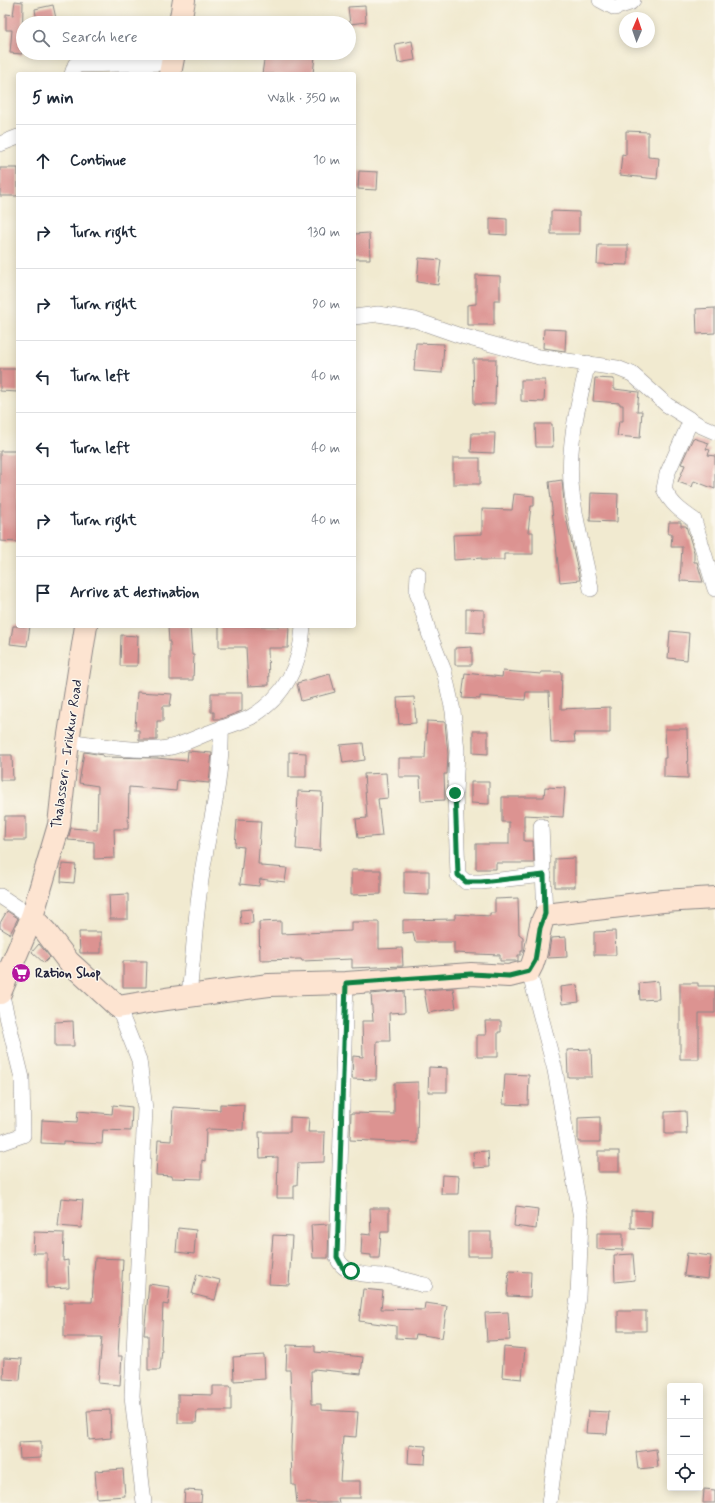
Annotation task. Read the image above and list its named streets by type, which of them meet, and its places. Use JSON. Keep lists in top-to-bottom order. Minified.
{"streets":{"street":["Thalasseri - Irikkur Road"]},"places":{"supermarket":["Ration Shop"]},"north":"top","page":{"search":"Search here","heading":["5 min","Walk · 350 m"],"list":[["Continue","10 m"],["Turn right","130 m"],["Turn right","90 m"],["Turn left","40 m"],["Turn left","40 m"],["Turn right","40 m"],"Arrive at destination"],"map_buttons":["+","−"]}}
